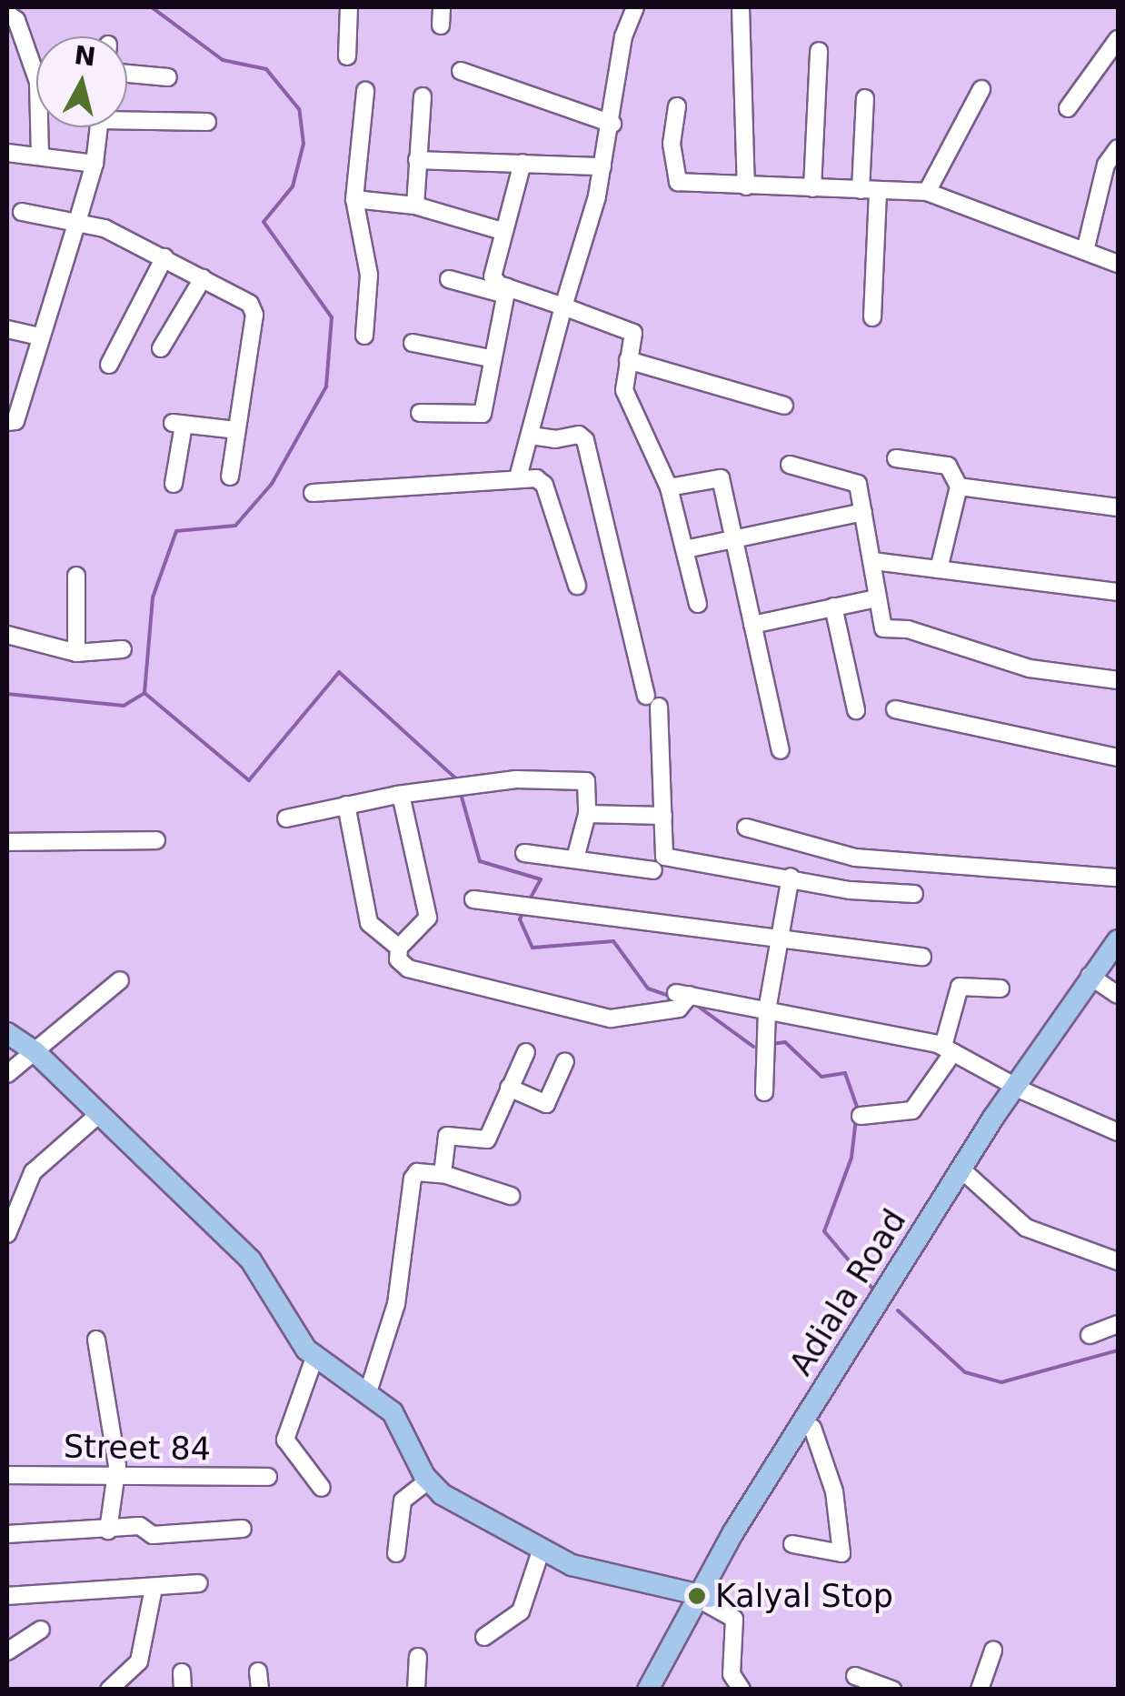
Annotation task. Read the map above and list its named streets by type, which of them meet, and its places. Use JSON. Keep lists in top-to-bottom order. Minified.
{"streets":{"main road":["Adiala Road"],"street":["Street 84"]},"places":["Kalyal Stop"],"north":"top"}
